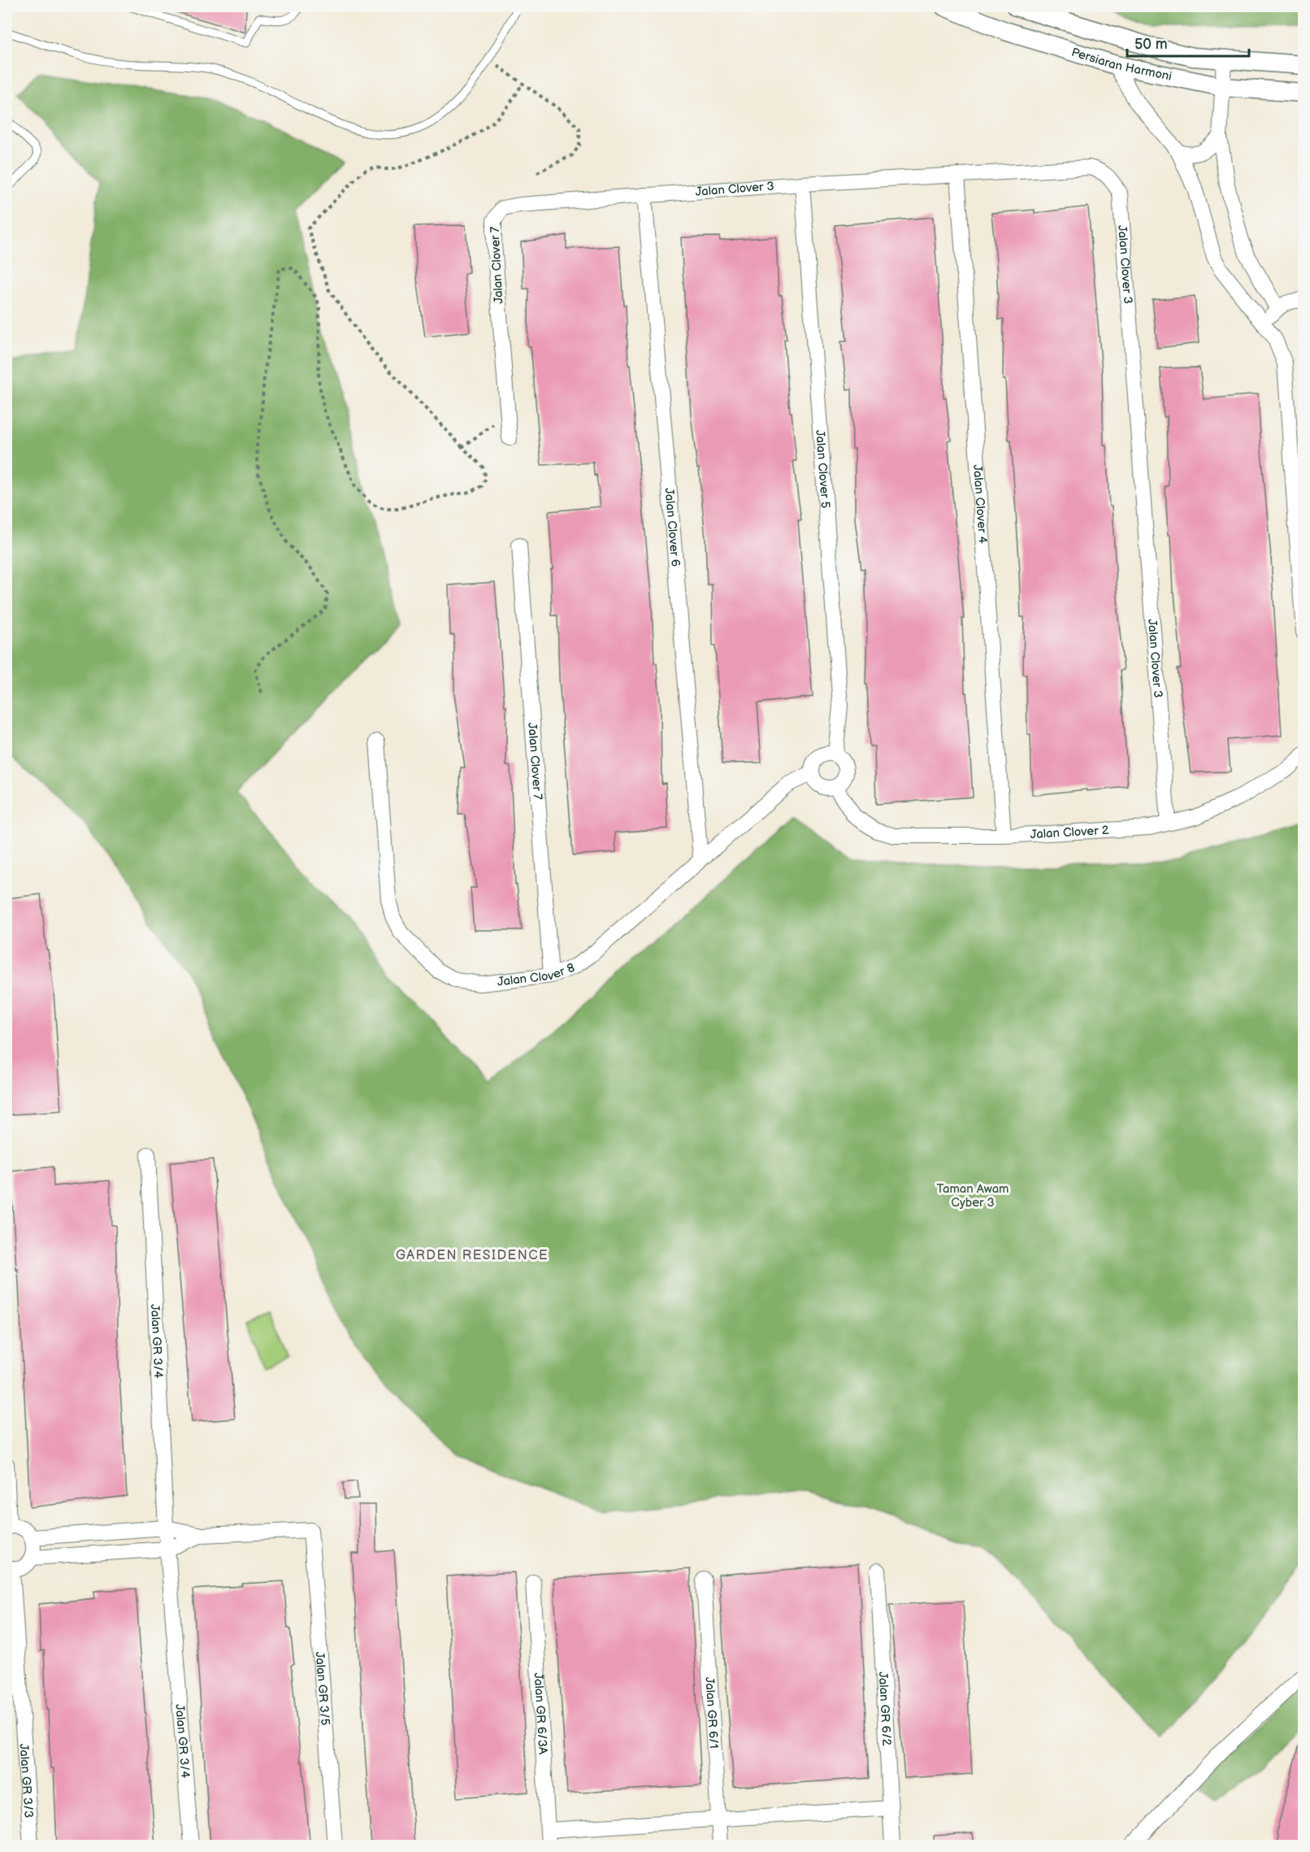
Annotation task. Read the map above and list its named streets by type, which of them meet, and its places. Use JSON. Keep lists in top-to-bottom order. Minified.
{"streets":{"street":["Persiaran Harmoni","Jalan Clover 3","Jalan Clover 7","Jalan Clover 5","Jalan Clover 4","Jalan Clover 6","Jalan Clover 2","Jalan Clover 8","Jalan GR 3/4","Jalan GR 3/5","Jalan GR 6/2","Jalan GR 6/1","Jalan GR 6/3A","Jalan GR 3/3"]},"crossings":[["Jalan Clover 3","Jalan Clover 7"],["Jalan Clover 3","Jalan Clover 5"],["Jalan Clover 3","Jalan Clover 4"],["Jalan Clover 3","Jalan Clover 6"],["Jalan Clover 3","Jalan Clover 2"],["Jalan Clover 7","Jalan Clover 6"],["Jalan Clover 7","Jalan Clover 8"],["Jalan Clover 5","Jalan Clover 2"],["Jalan Clover 5","Jalan Clover 8"],["Jalan Clover 4","Jalan Clover 2"],["Jalan Clover 6","Jalan Clover 8"],["Jalan Clover 2","Jalan Clover 8"]],"districts":["GARDEN RESIDENCE"],"parks":["Taman Awam Cyber 3"],"scale_bar":"50 m"}
